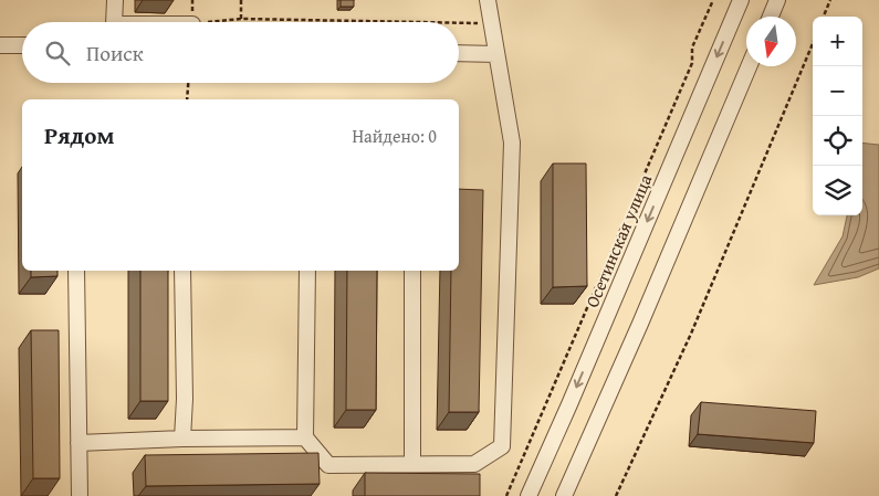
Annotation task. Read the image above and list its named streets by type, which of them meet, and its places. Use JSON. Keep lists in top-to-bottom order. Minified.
{"streets":{"street":["Осетинская улица"]},"north":"bottom","page":{"map_buttons":["+","−"],"search":"Поиск","heading":["Рядом","Найдено: 0"]}}
